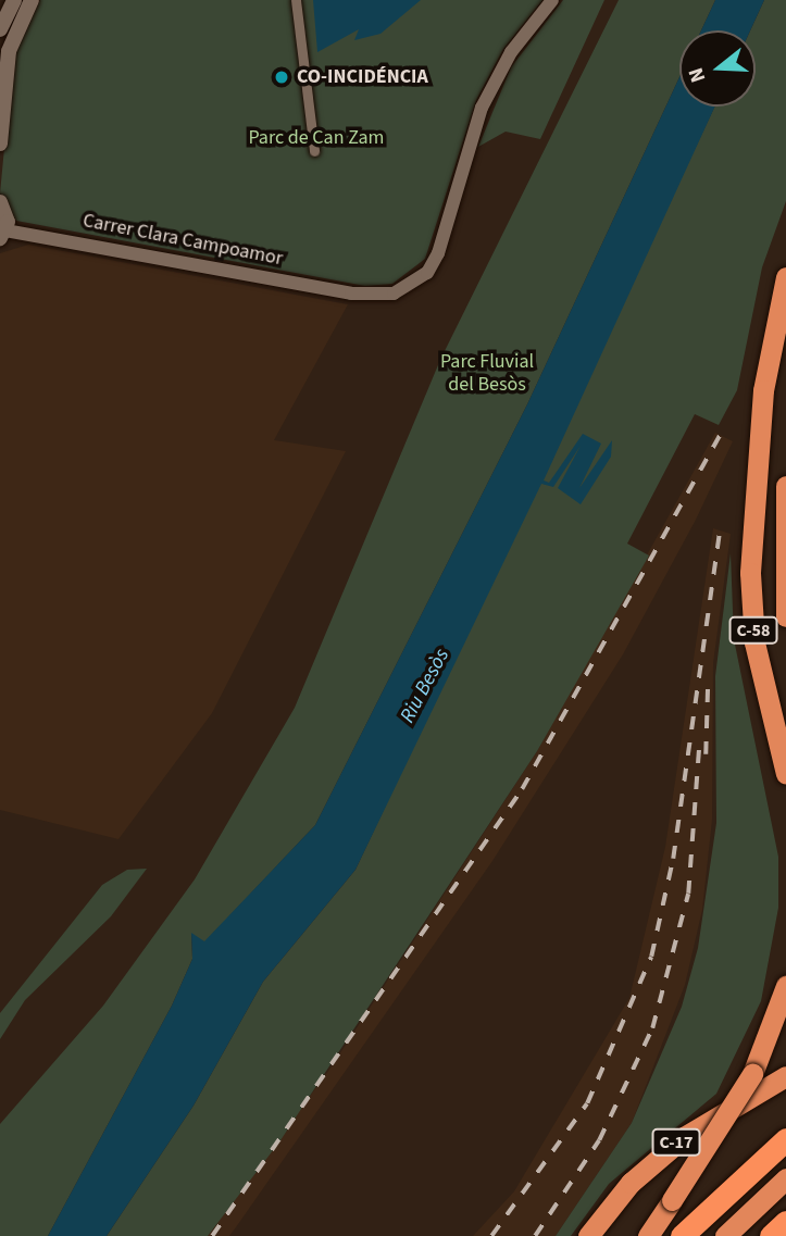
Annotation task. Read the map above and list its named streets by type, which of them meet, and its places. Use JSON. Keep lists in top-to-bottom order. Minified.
{"streets":{"highway":["C-58","C-17"],"street":["Carrer Clara Campoamor"]},"water":["Riu Besòs"],"parks":["Parc de Can Zam","Parc Fluvial del Besòs"],"places":["CO-INCIDÉNCIA"],"north":"left"}
